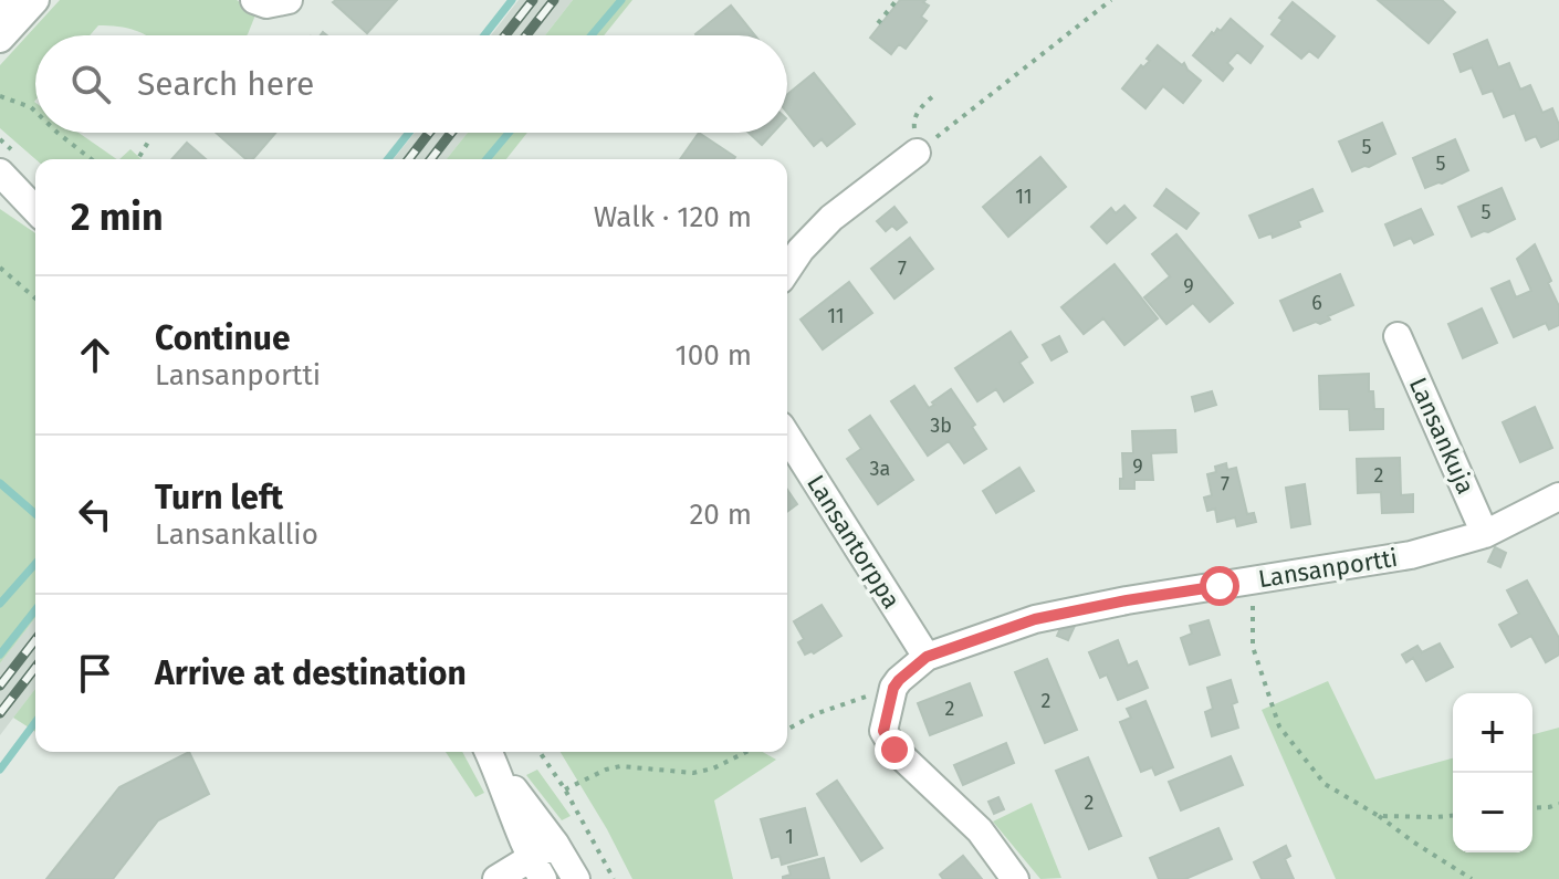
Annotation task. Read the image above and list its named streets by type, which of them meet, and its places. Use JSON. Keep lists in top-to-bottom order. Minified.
{"streets":{"street":["Lansankuja","Lansantorppa","Lansanportti"]},"crossings":[["Lansankuja","Lansanportti"],["Lansantorppa","Lansanportti"]],"house_numbers":["5","5","11","5","7","9","6","11","3b","9","3a","2","7","2","2","2","1"],"page":{"search":"Search here","heading":["2 min","Walk · 120 m"],"list":[["Continue","Lansanportti","100 m"],["Turn left","Lansankallio","20 m"],"Arrive at destination"],"map_buttons":["+","−"]}}
